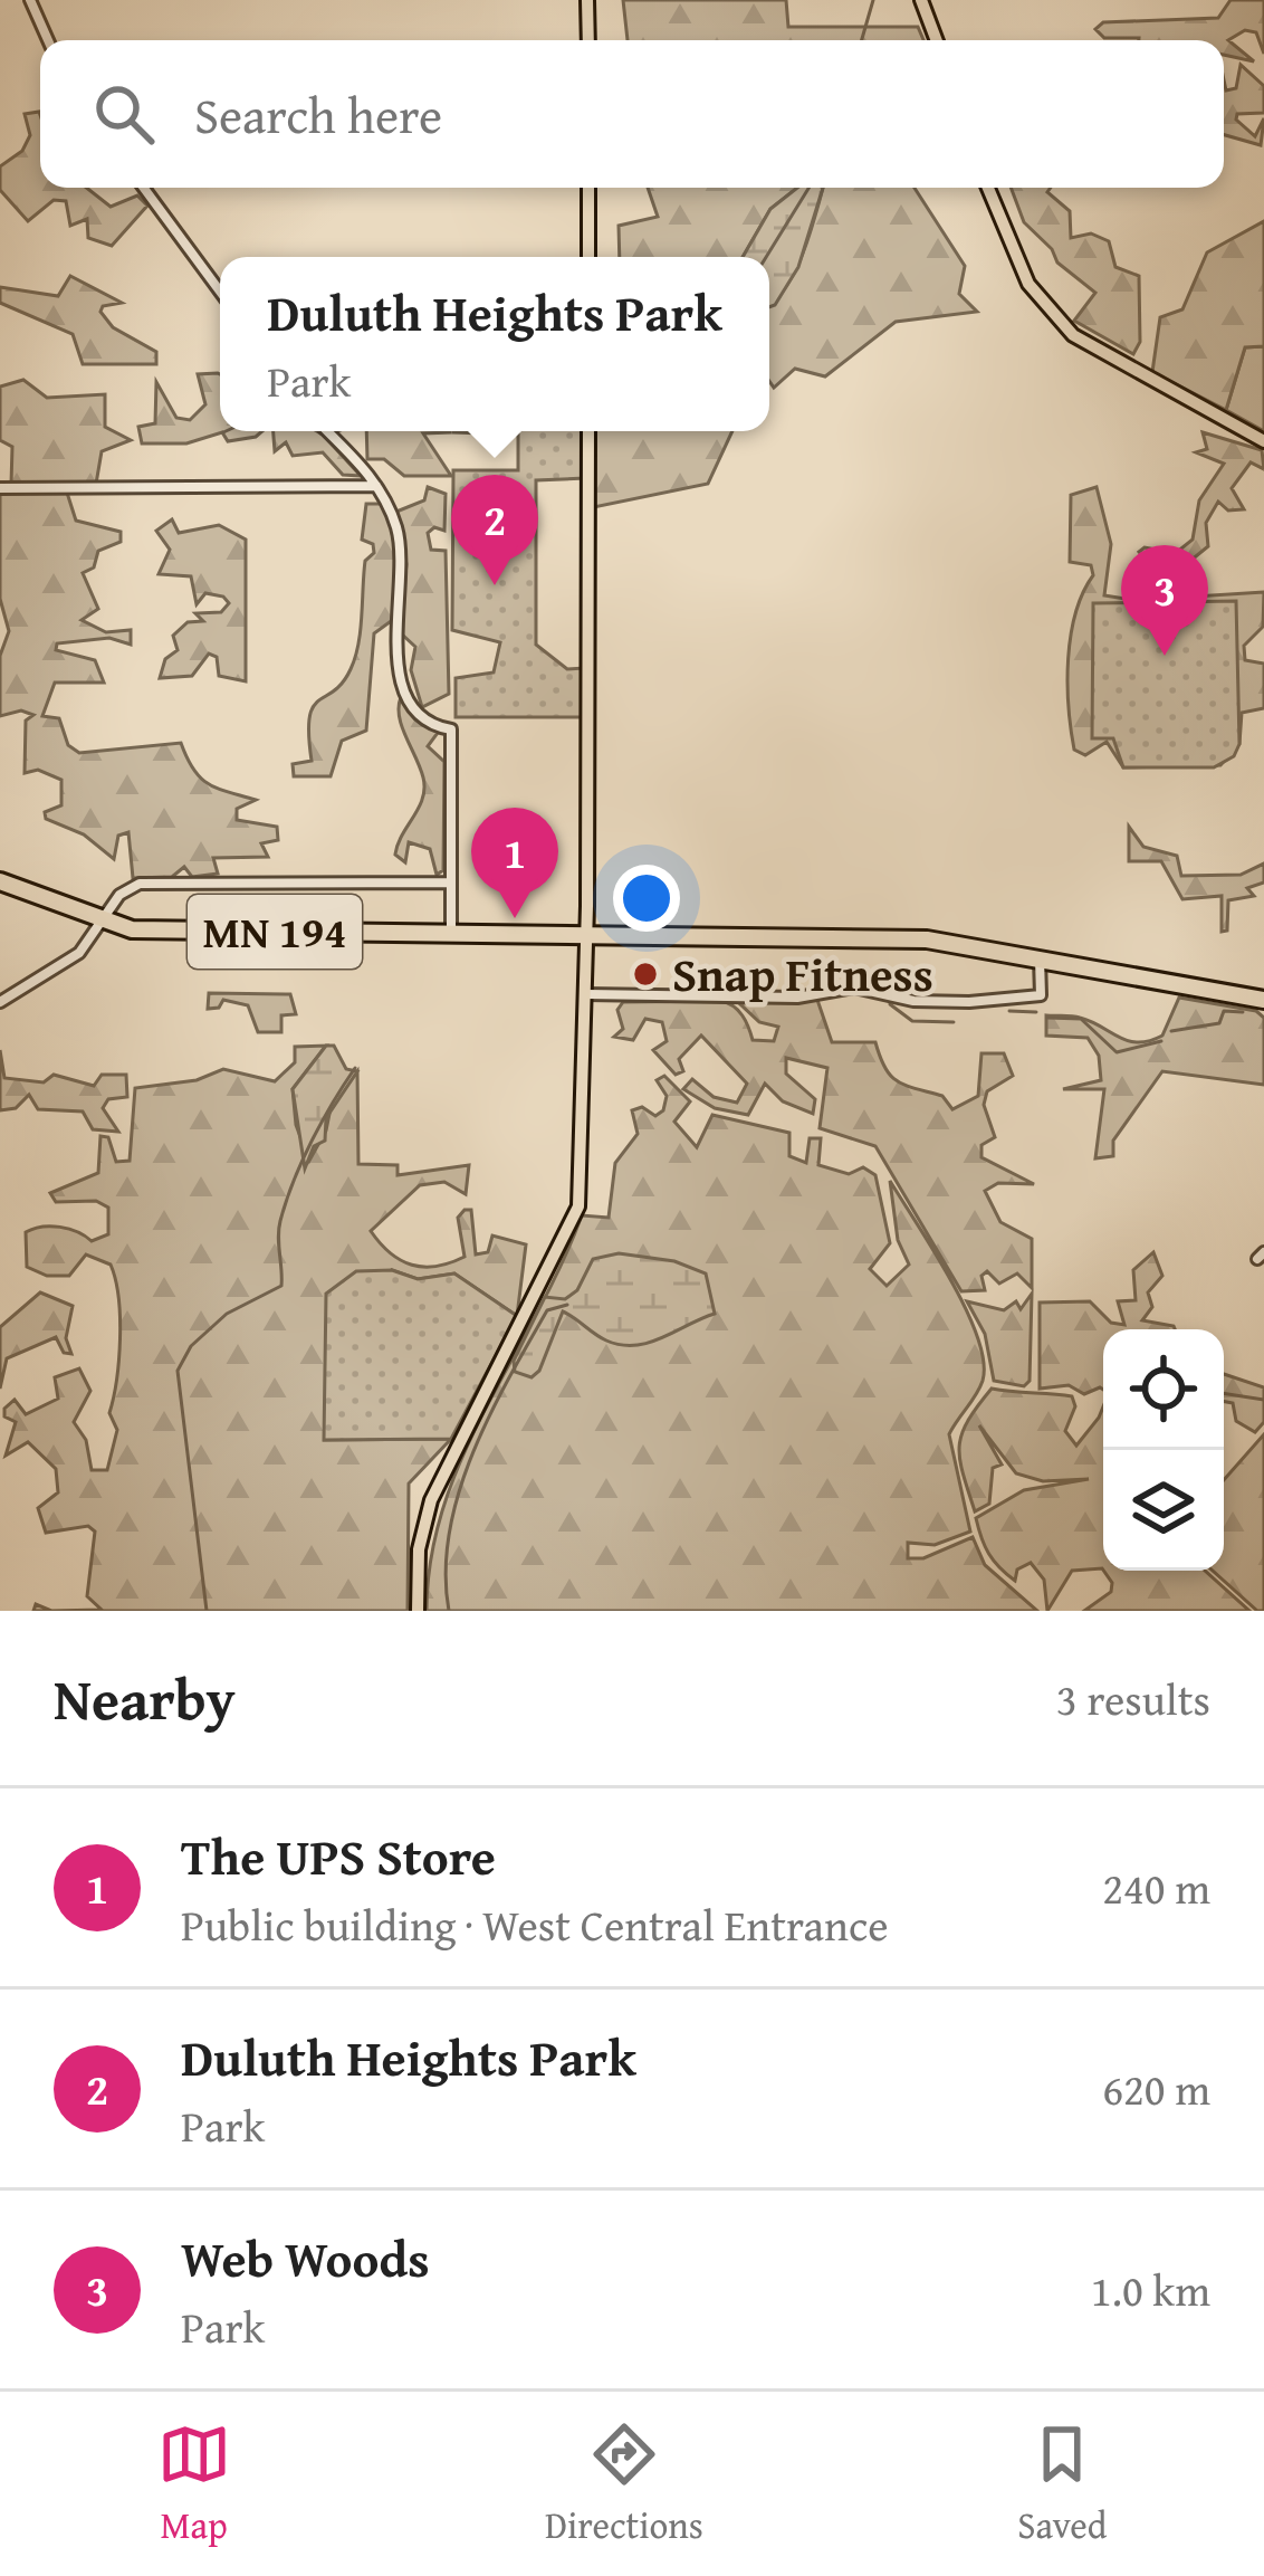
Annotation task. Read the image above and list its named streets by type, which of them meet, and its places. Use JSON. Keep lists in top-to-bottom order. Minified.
{"streets":{"highway":["MN 194"]},"places":["Snap Fitness"],"page":{"search":"Search here","popup":["Duluth Heights Park","Park"],"pins":["2","3","1"],"heading":["Nearby","3 results"],"list":[{"mark":"1","name":"The UPS Store","note":"Public building · West Central Entrance","value":"240 m"},{"mark":"2","name":"Duluth Heights Park","note":"Park","value":"620 m"},{"mark":"3","name":"Web Woods","note":"Park","value":"1.0 km"}],"nav":["Map","Directions","Saved"]}}
